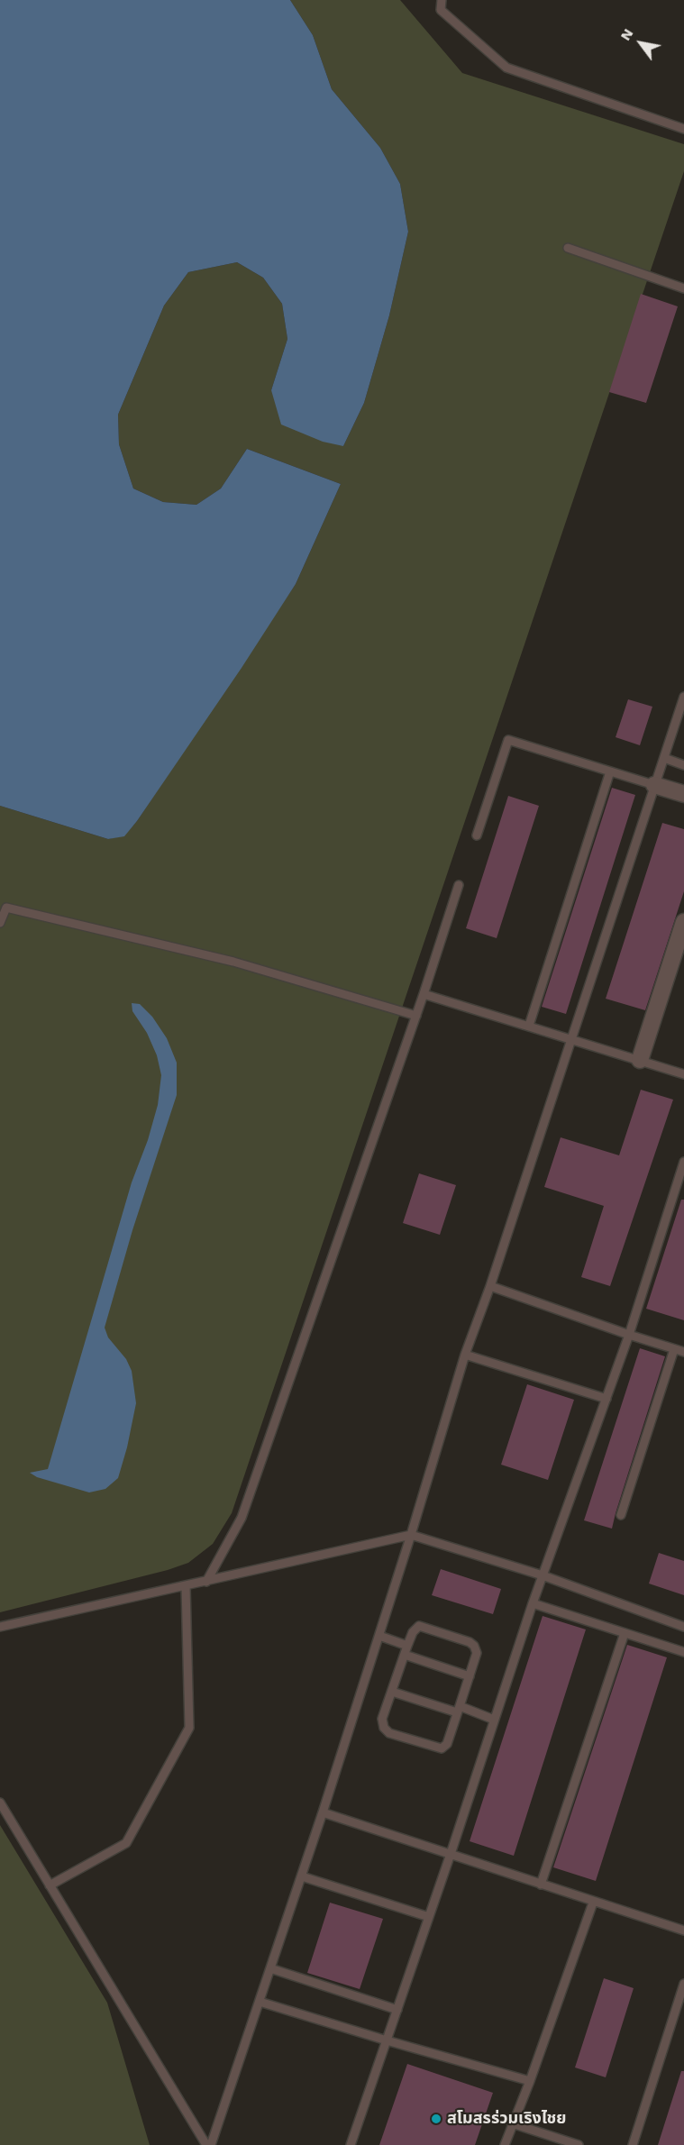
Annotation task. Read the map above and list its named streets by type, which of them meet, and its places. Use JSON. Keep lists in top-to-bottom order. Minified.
{"places":["สโมสรร่วมเริงไชย"],"north":"top left"}
